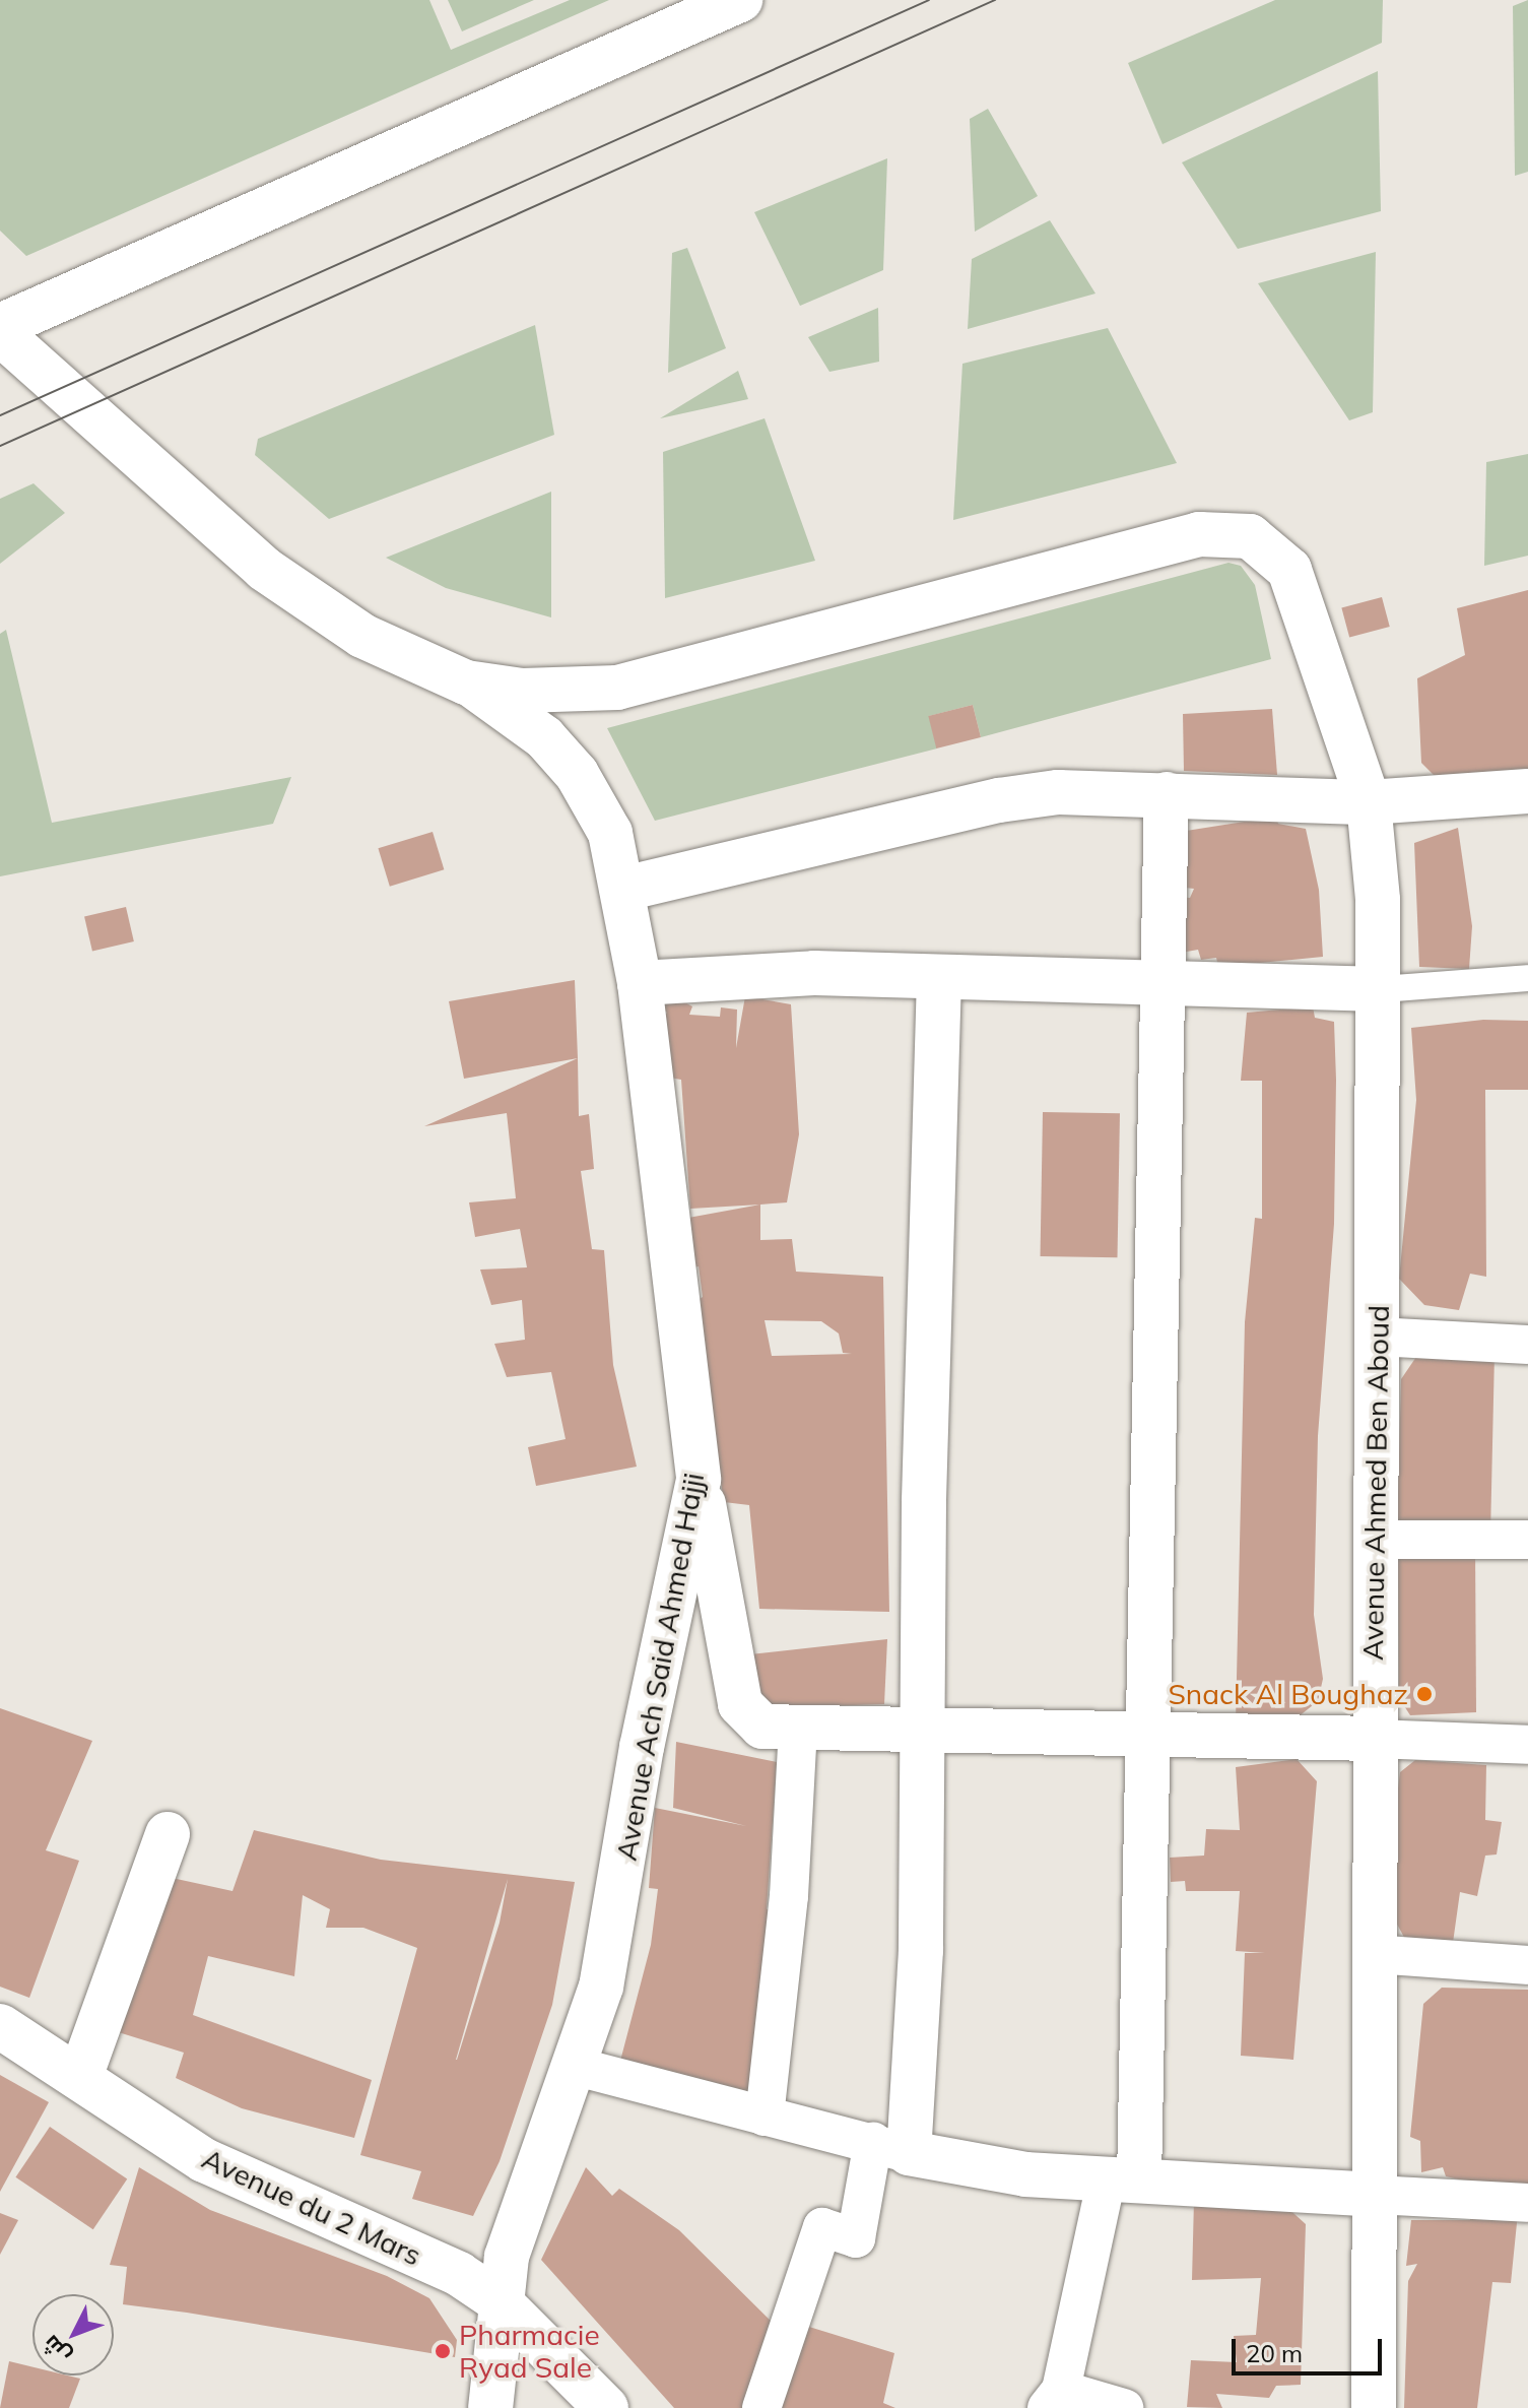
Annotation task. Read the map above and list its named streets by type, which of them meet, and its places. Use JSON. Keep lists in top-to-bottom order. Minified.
{"streets":{"street":["Avenue Ahmed Ben Aboud","Avenue Ach Said Ahmed Hajji","Avenue du 2 Mars"]},"crossings":[["Avenue Ahmed Ben Aboud","Avenue Ach Said Ahmed Hajji"],["Avenue Ach Said Ahmed Hajji","Avenue du 2 Mars"]],"places":["Snack Al Boughaz","Pharmacie Ryad Sale"],"scale_bar":"20 m","north":"bottom left"}
